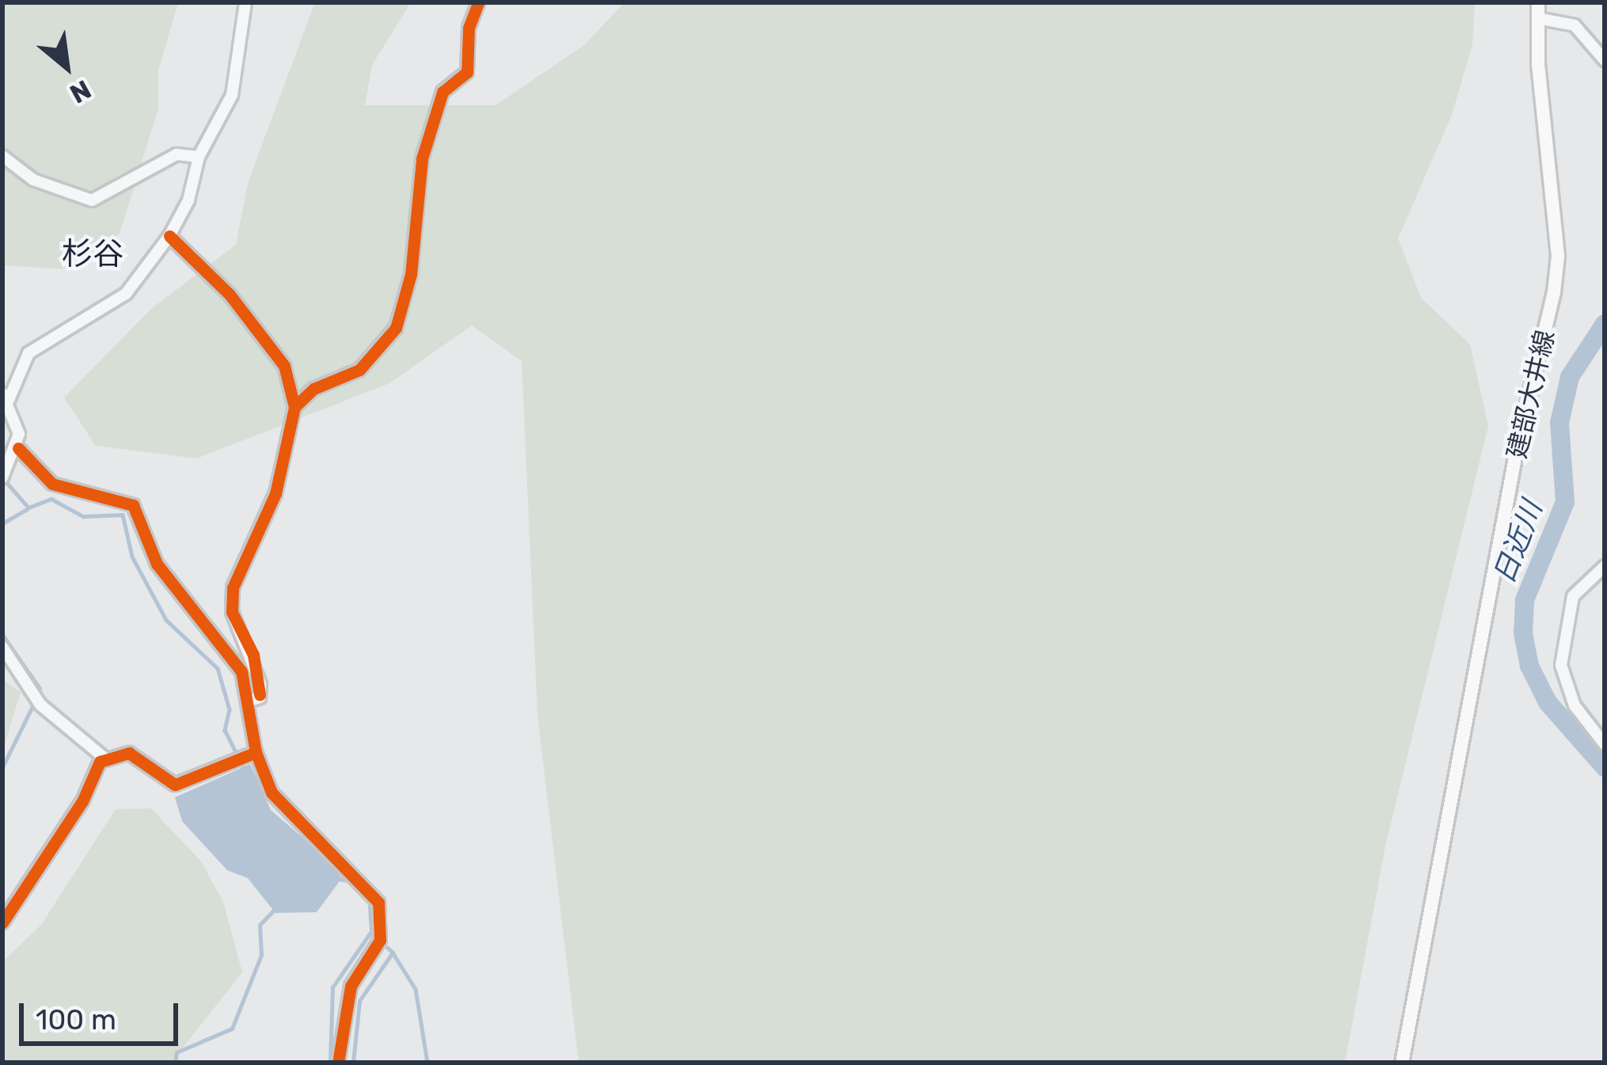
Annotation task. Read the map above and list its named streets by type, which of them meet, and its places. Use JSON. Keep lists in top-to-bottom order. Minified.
{"streets":{"main road":["建部大井線"]},"districts":["杉谷"],"water":["日近川"],"scale_bar":"100 m","north":"bottom right"}
